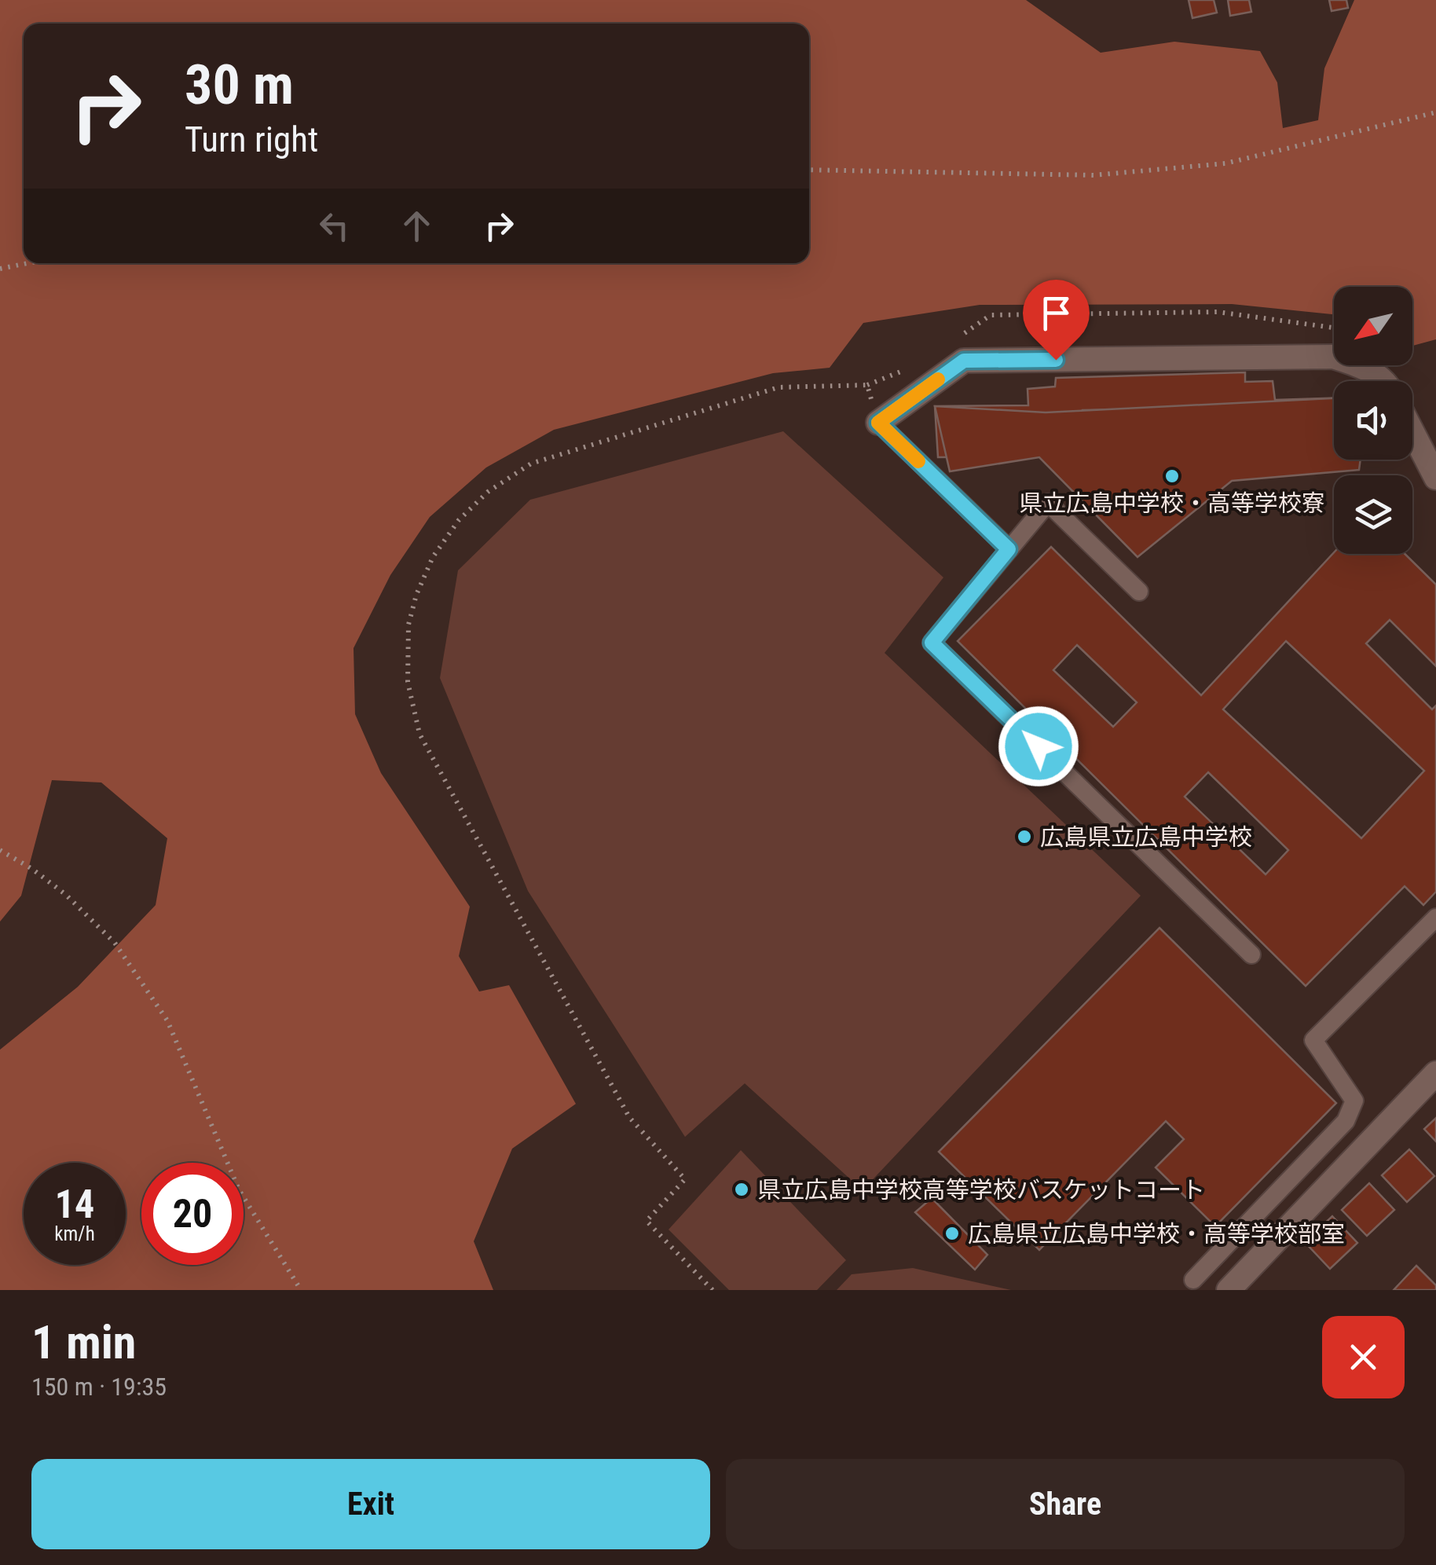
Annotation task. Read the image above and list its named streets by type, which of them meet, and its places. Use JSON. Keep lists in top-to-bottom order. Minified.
{"places":["県立広島中学校・高等学校寮","広島県立広島中学校","県立広島中学校高等学校バスケットコート","広島県立広島中学校・高等学校部室"],"north":"bottom left","page":{"turn":["30 m","Turn right"],"speed":"14 km/h","limit":"20","heading":["1 min","150 m · 19:35"],"buttons":["Exit","Share"]}}
